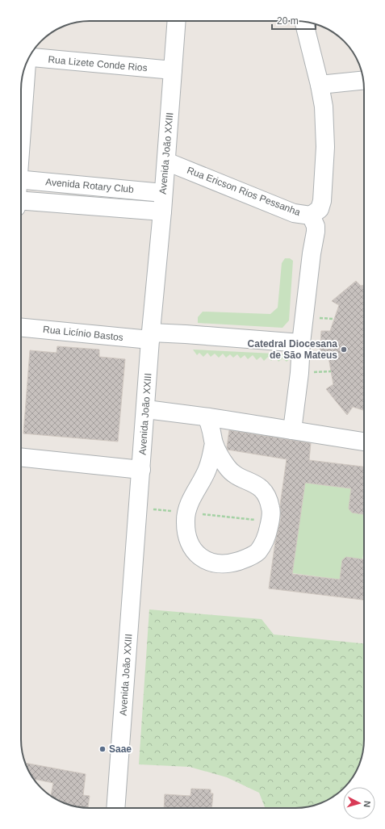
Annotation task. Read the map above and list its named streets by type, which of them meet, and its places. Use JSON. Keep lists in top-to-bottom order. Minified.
{"streets":{"street":["Rua Lizete Conde Rios","Avenida João XXIII","Avenida Rotary Club","Rua Ericson Rios Pessanha","Rua Licínio Bastos"]},"crossings":[["Rua Lizete Conde Rios","Avenida João XXIII"],["Avenida João XXIII","Avenida Rotary Club"],["Avenida João XXIII","Rua Ericson Rios Pessanha"],["Avenida João XXIII","Rua Licínio Bastos"]],"places":["Catedral Diocesana de São Mateus","Saae"],"scale_bar":"20 m","north":"right"}
